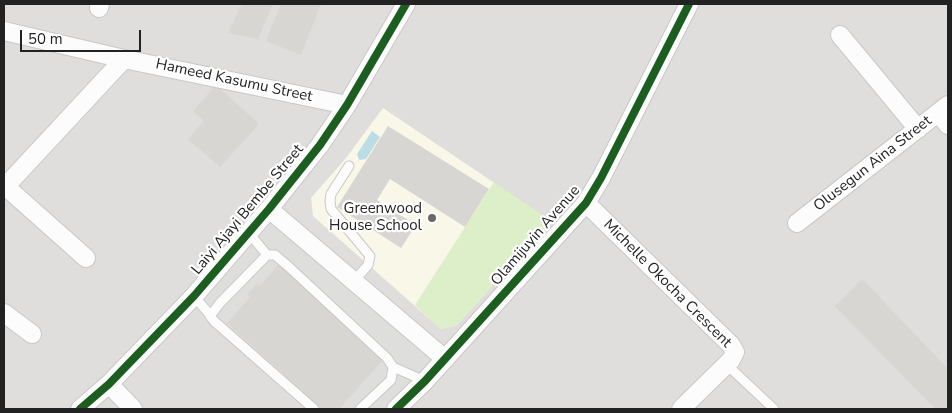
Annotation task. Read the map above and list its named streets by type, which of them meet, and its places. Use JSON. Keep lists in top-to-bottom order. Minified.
{"streets":{"street":["Hameed Kasumu Street","Olusegun Aina Street","Laiyi Ajayi Bembe Street","Olamijuyin Avenue","Michelle Okocha Crescent"]},"crossings":[["Hameed Kasumu Street","Laiyi Ajayi Bembe Street"],["Olamijuyin Avenue","Michelle Okocha Crescent"]],"places":["Greenwood House School"],"scale_bar":"50 m"}
